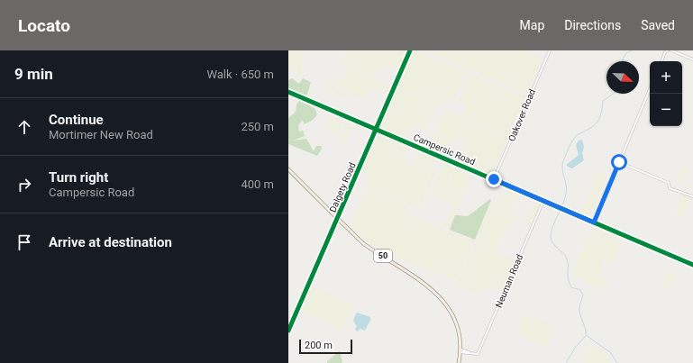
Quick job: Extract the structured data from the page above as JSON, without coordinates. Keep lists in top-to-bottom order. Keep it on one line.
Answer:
{"streets":{"main road":["50"],"street":["Oakover Road","Campersic Road","Dalgety Road","Neuman Road"]},"crossings":[["Oakover Road","Campersic Road"],["Campersic Road","Dalgety Road"],["Campersic Road","Neuman Road"],["Dalgety Road","50"],["50","Neuman Road"]],"scale_bar":"200 m","north":"bottom right","page":{"header":"Locato","nav":["Map","Directions","Saved"],"heading":["9 min","Walk · 650 m"],"map_buttons":["+","−"],"list":[["Continue","Mortimer New Road","250 m"],["Turn right","Campersic Road","400 m"],"Arrive at destination"],"scale":"200 m"}}
